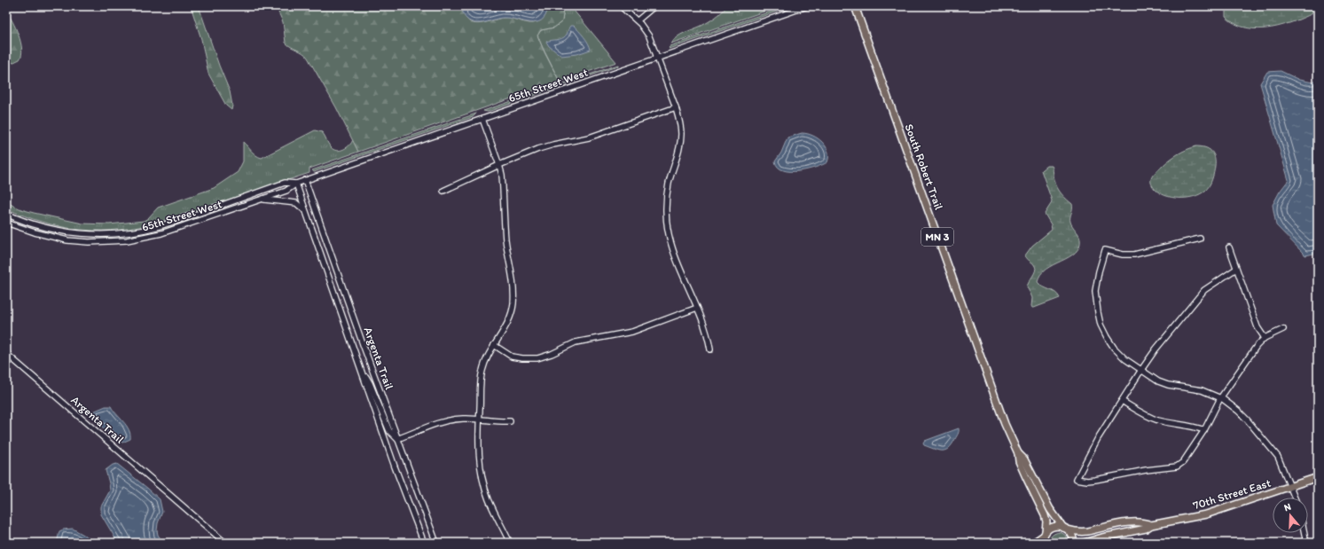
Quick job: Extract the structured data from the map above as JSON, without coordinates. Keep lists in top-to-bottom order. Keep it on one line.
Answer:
{"streets":{"main road":["South Robert Trail","MN 3","70th Street East"],"street":["65th Street West","Argenta Trail"]},"crossings":[["65th Street West","Argenta Trail"],["South Robert Trail","70th Street East"]],"north":"top"}
